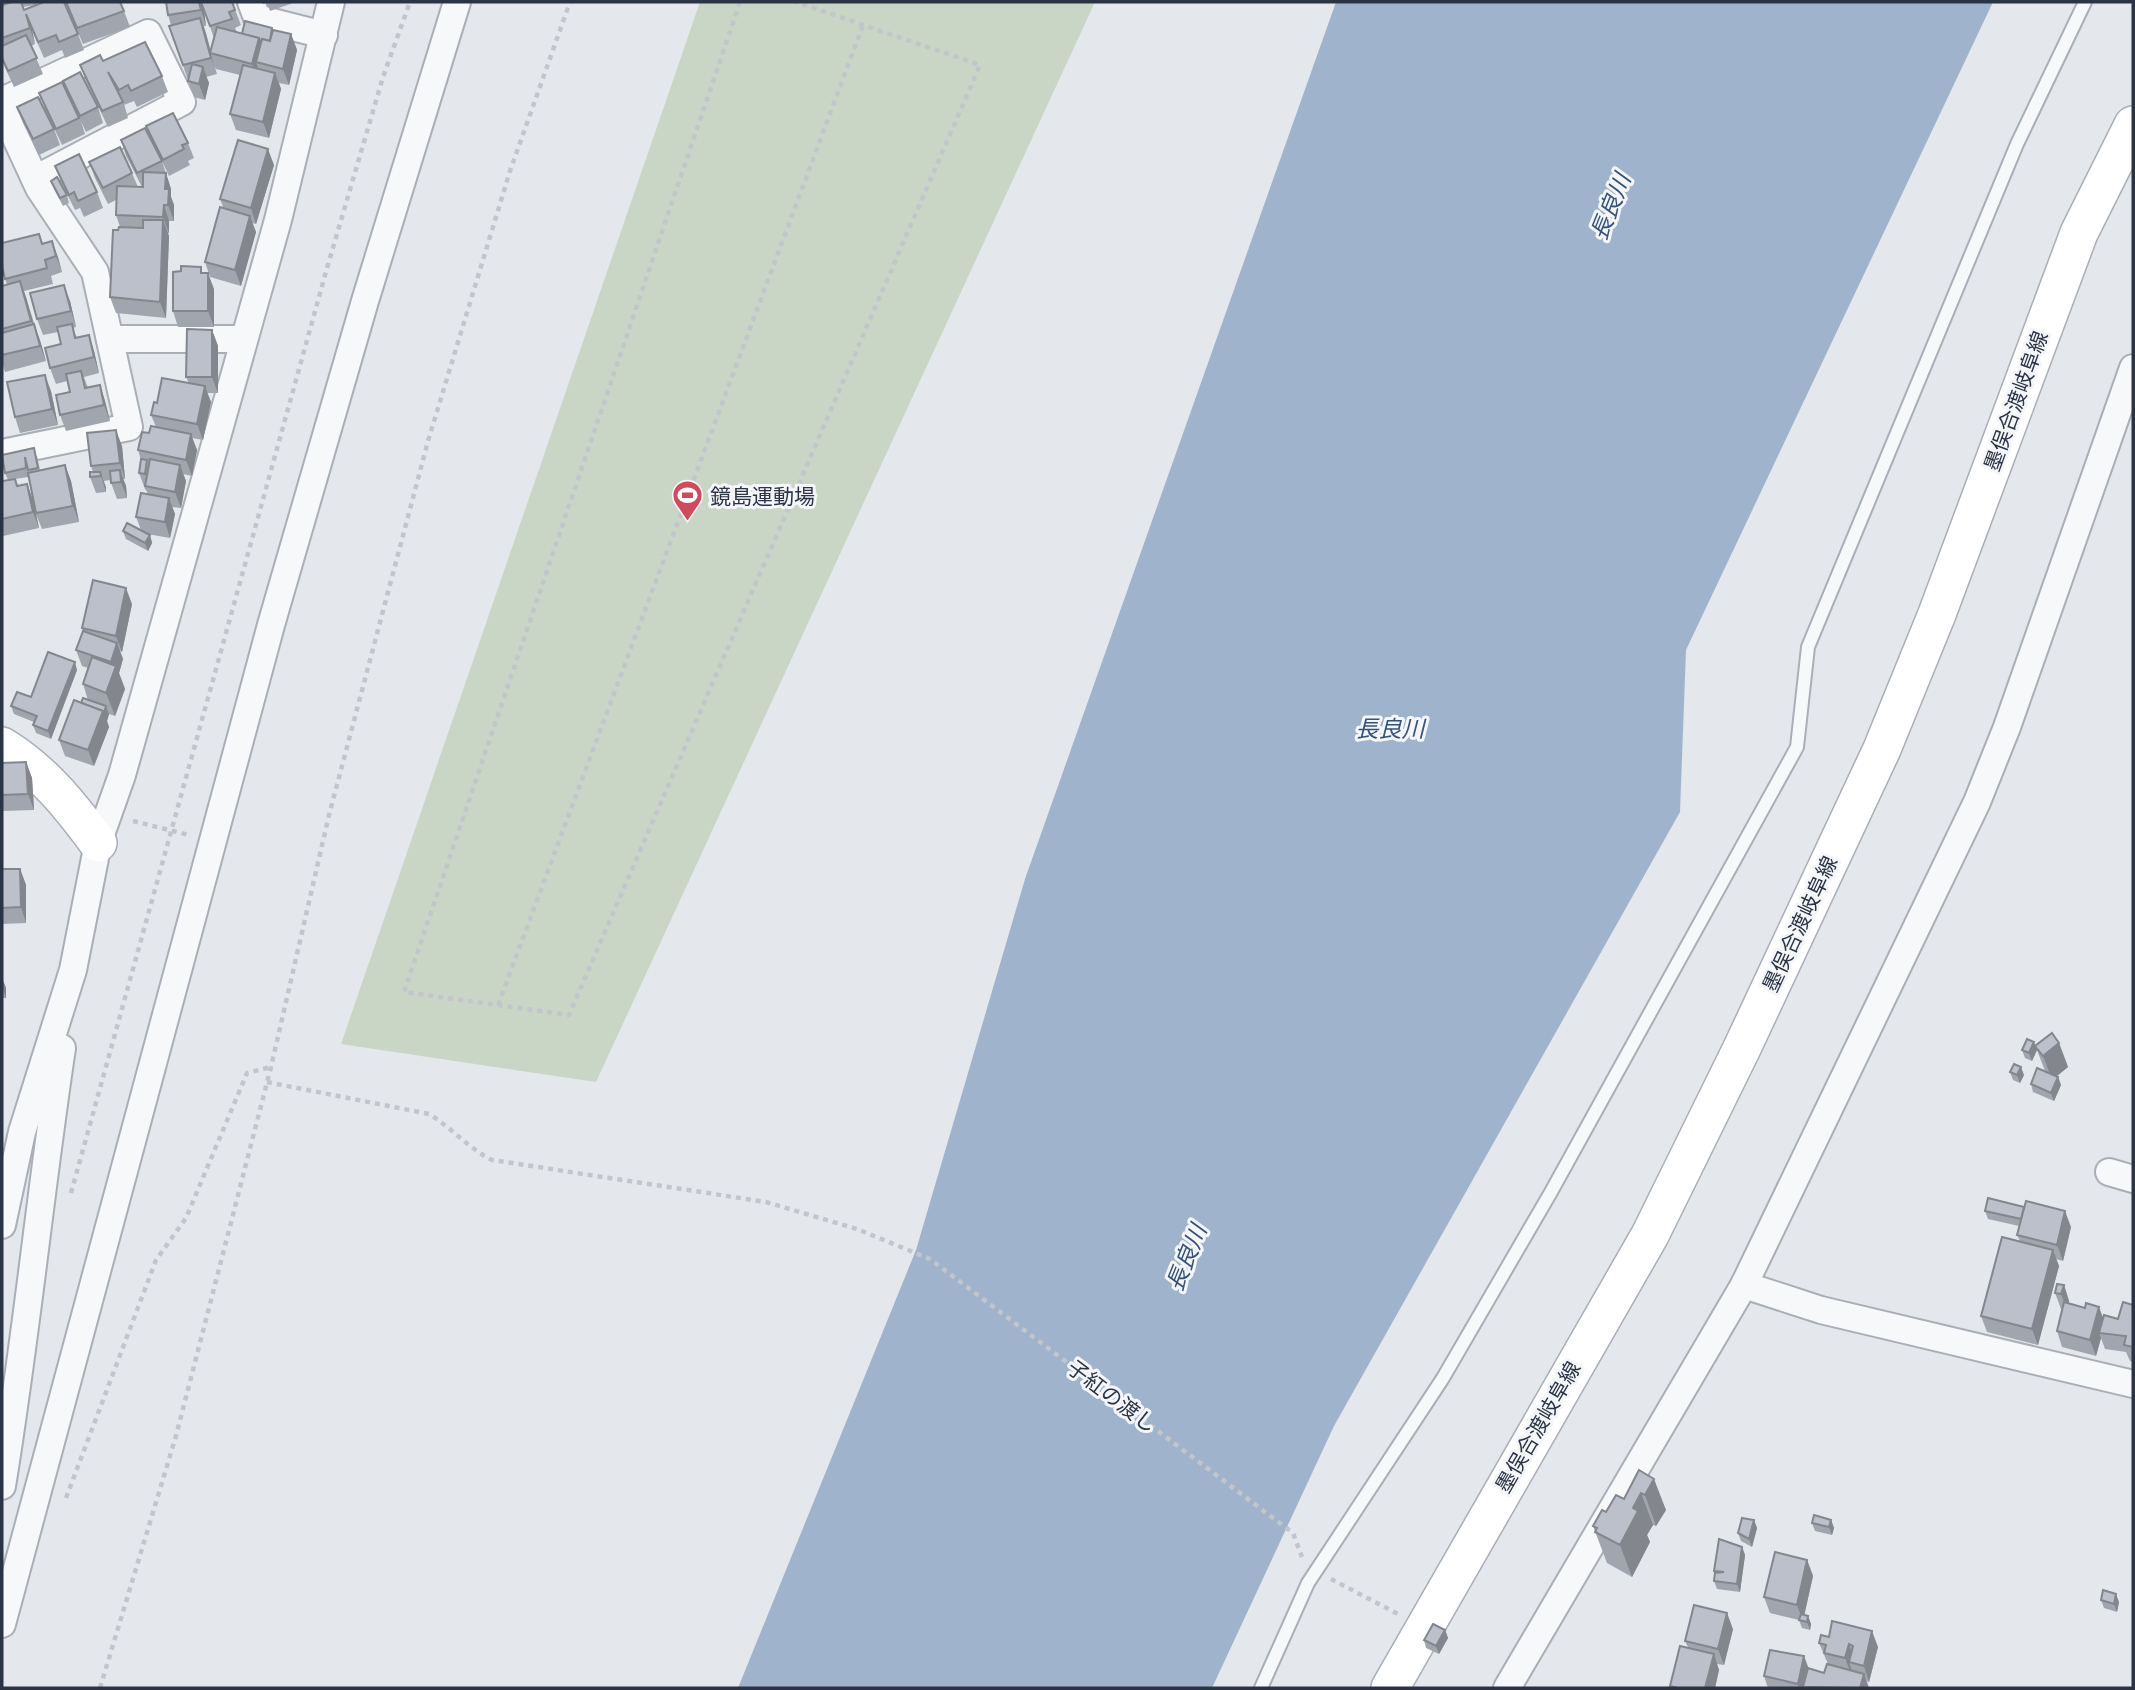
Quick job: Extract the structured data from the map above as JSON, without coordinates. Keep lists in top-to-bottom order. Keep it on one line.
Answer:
{"streets":{"main road":["墨俣合渡岐阜線"],"path":["子紅の渡し"]},"water":["長良川"],"places":{"sports":["鏡島運動場"]}}
